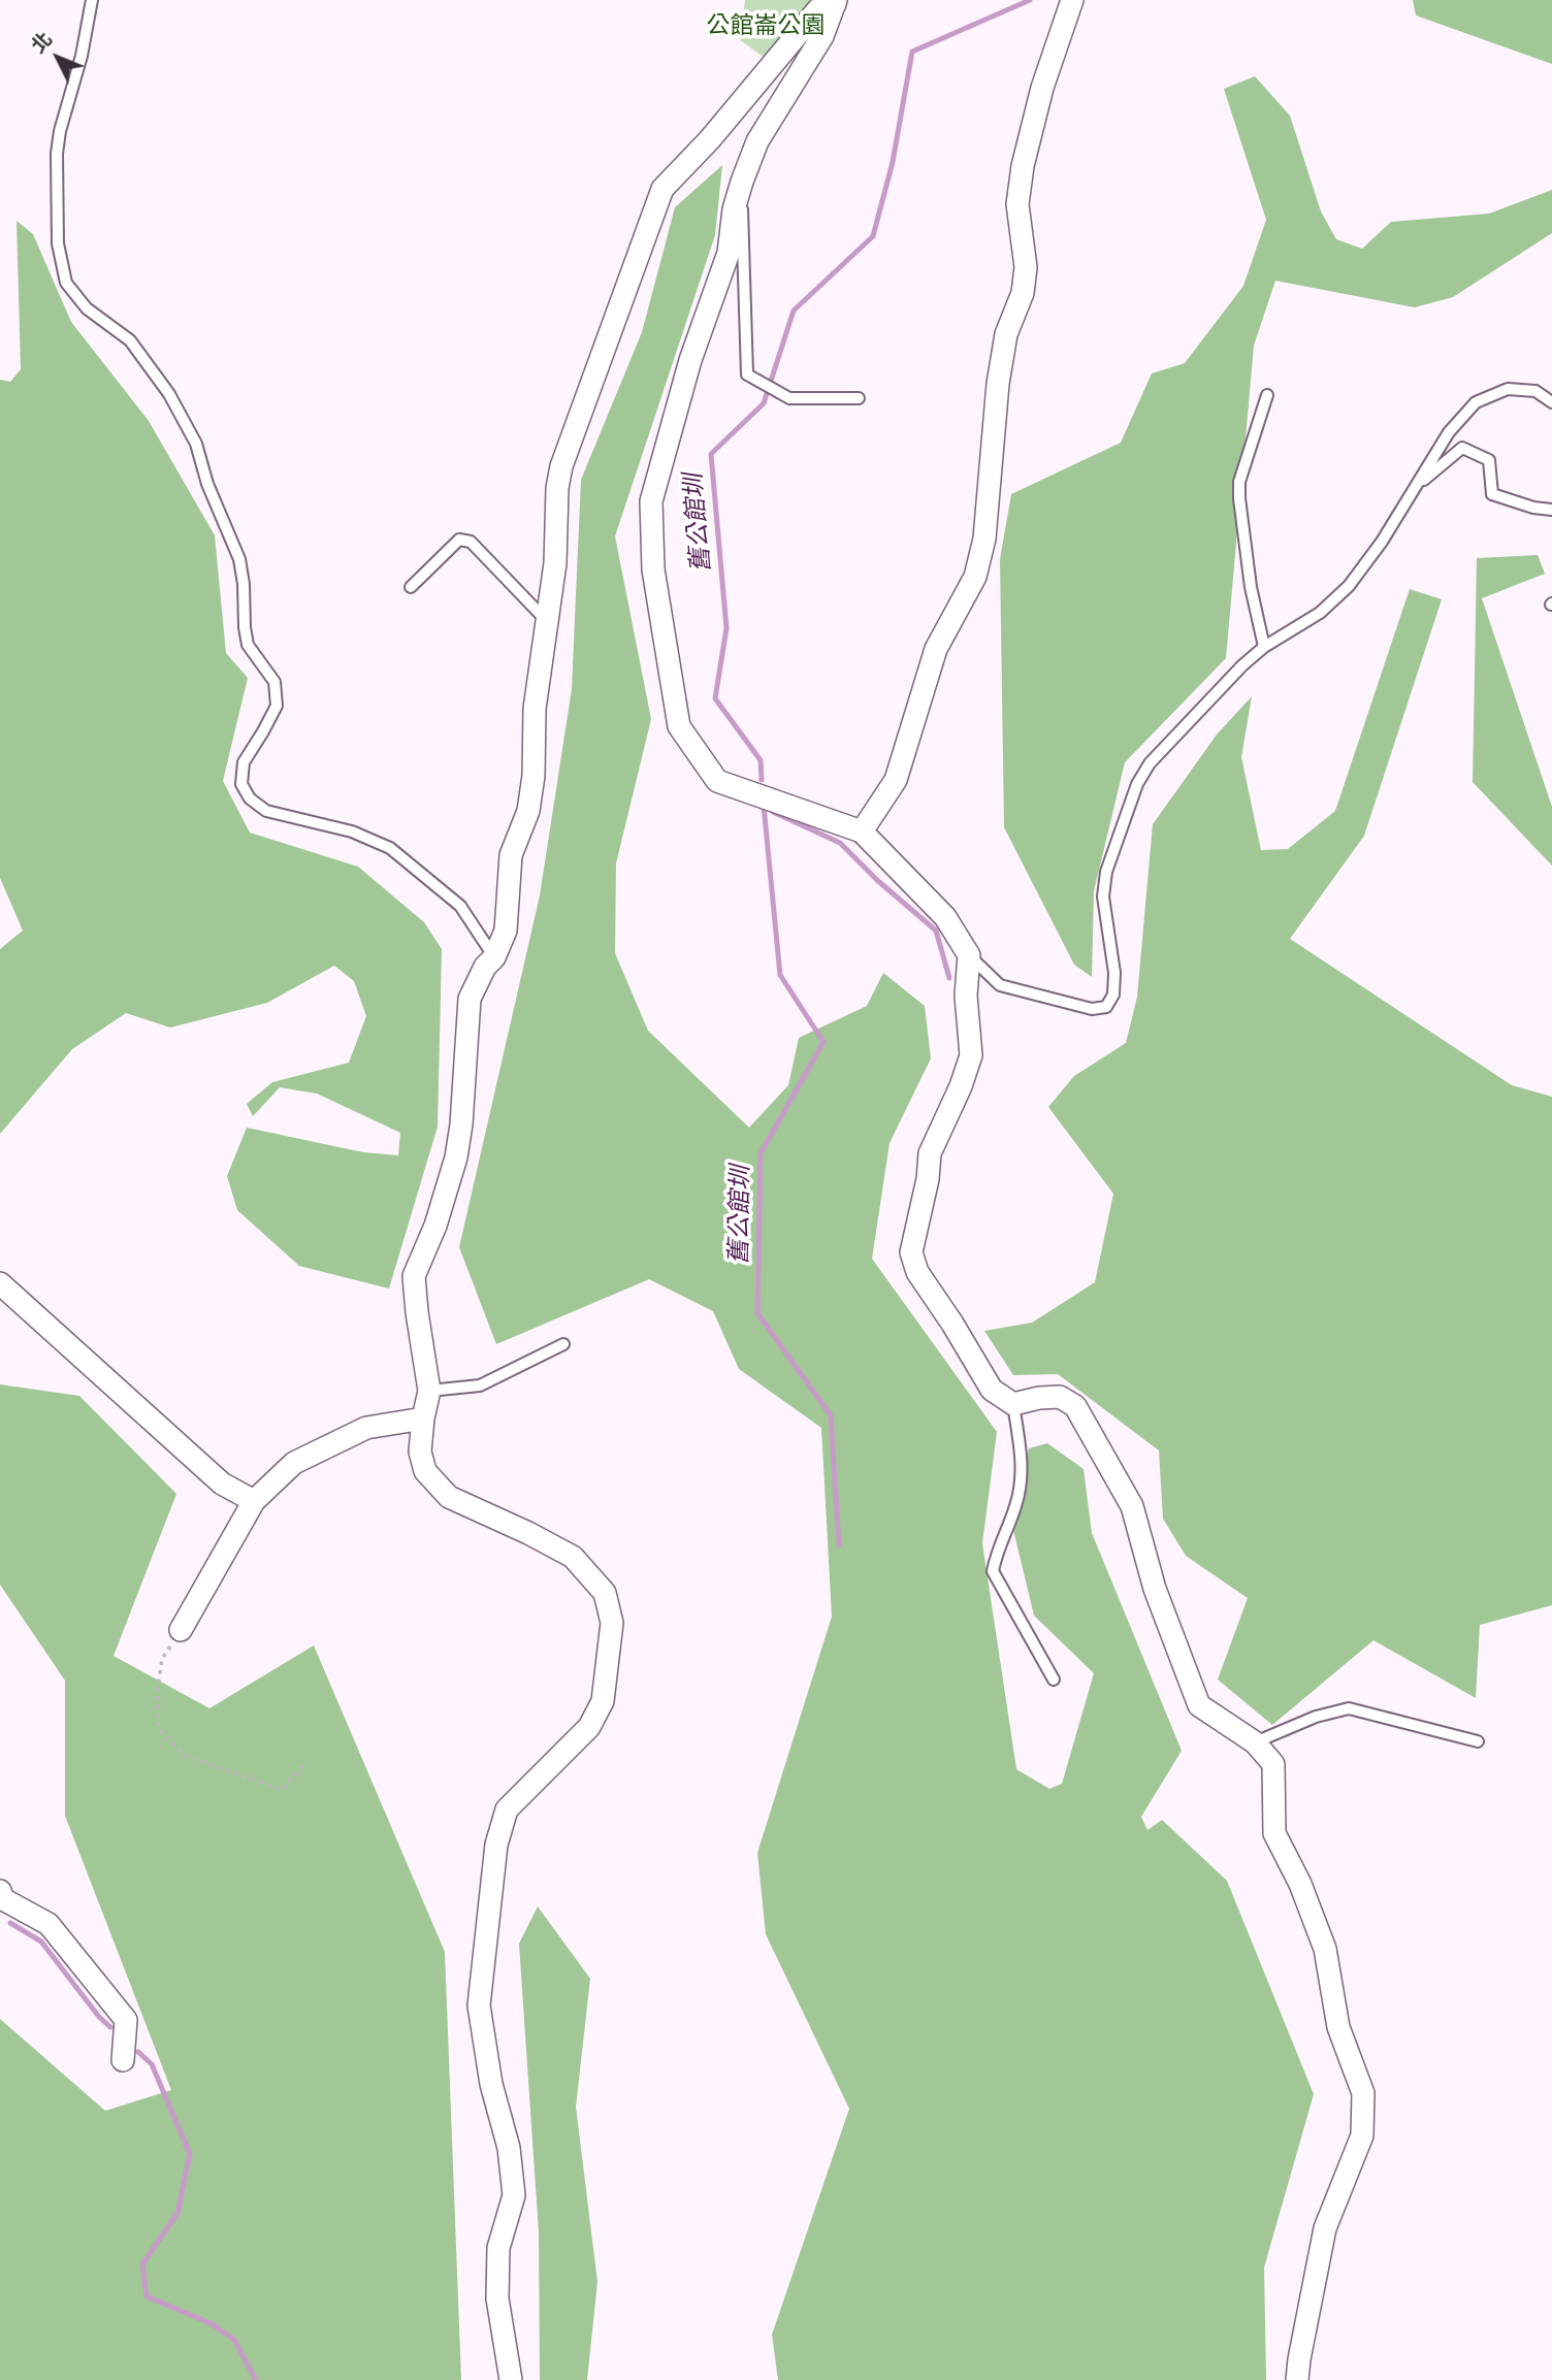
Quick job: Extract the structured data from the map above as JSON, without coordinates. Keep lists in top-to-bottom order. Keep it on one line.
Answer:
{"water":["舊公館圳"],"parks":["公館崙公園"],"north":"top left"}
